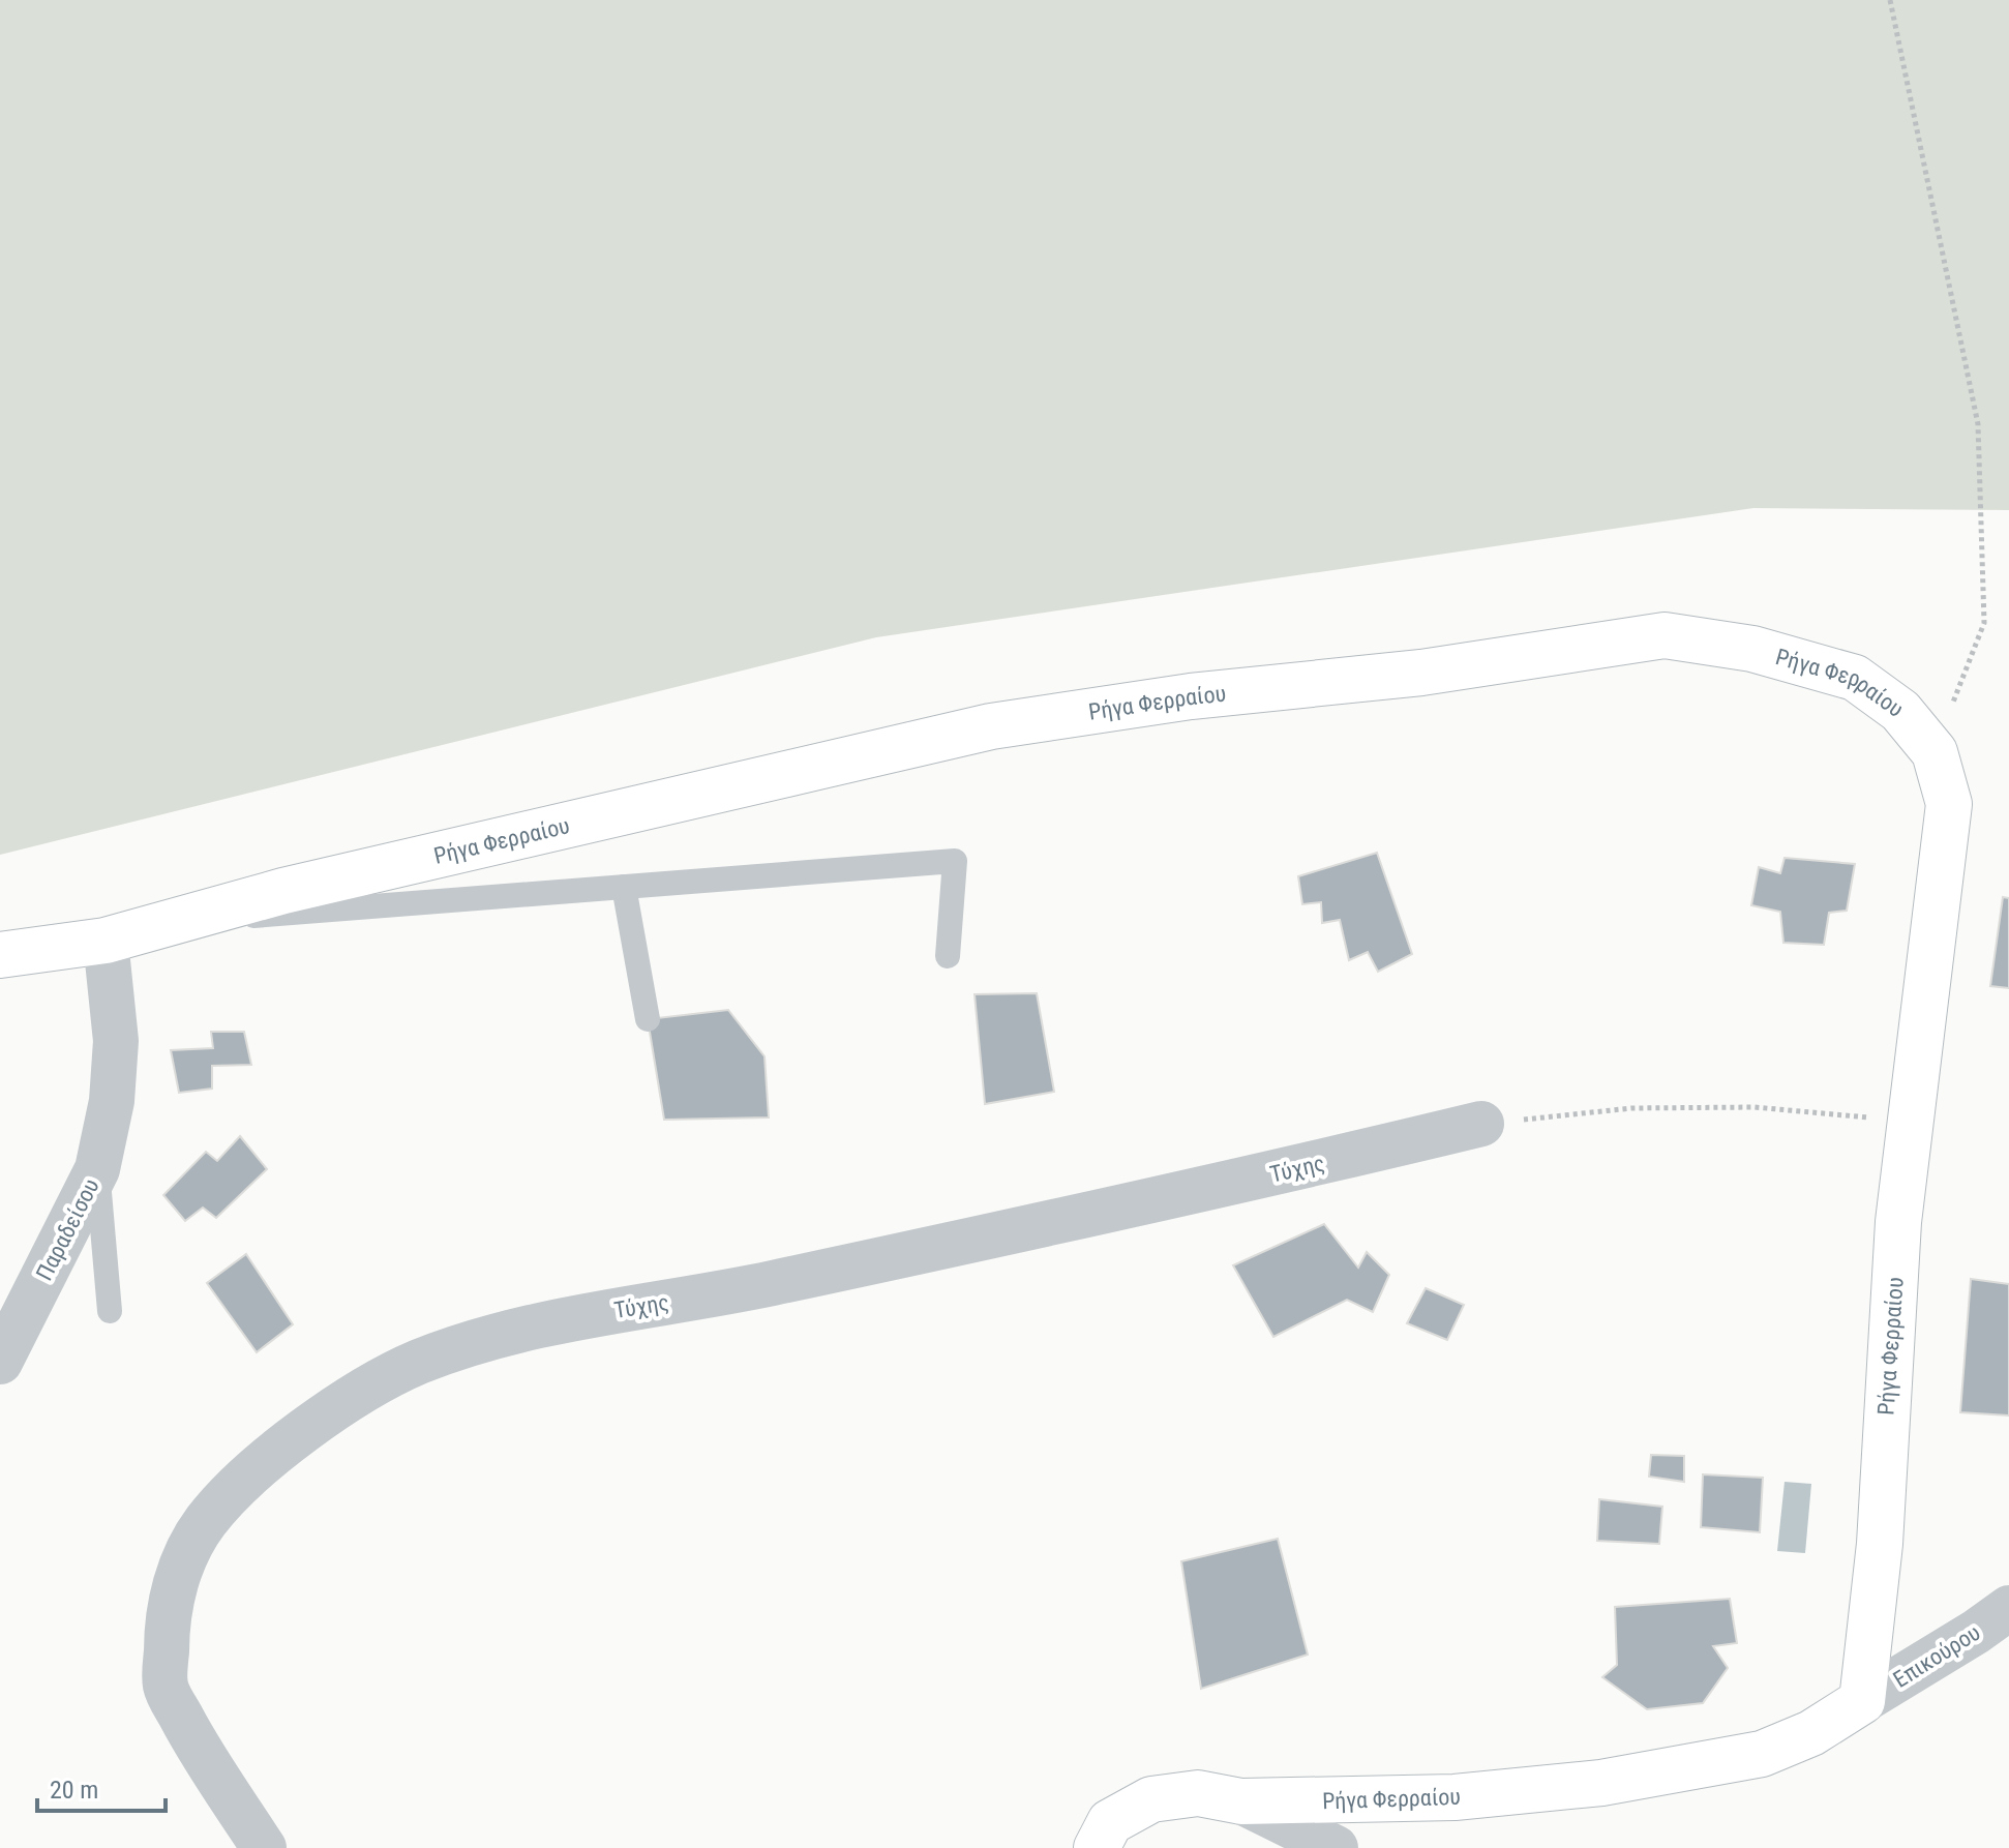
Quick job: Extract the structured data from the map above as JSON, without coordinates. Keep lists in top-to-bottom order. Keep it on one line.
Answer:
{"streets":{"street":["Ρήγα Φερραίου","Τύχης","Παραδείσου","Επικούρου"]},"crossings":[["Ρήγα Φερραίου","Παραδείσου"],["Ρήγα Φερραίου","Επικούρου"]],"scale_bar":"20 m"}
